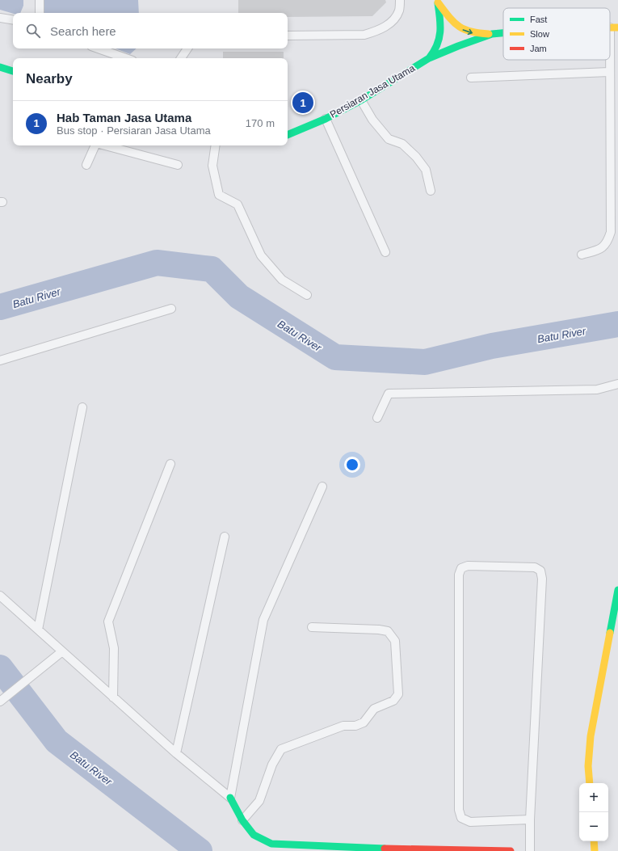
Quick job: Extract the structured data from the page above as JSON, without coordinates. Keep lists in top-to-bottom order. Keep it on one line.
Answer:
{"streets":{"street":["Persiaran Jasa Utama"]},"water":["Batu River"],"legend":["Fast","Slow","Jam"],"page":{"search":"Search here","heading":"Nearby","pins":"1","list":[{"mark":"1","name":"Hab Taman Jasa Utama","note":"Bus stop · Persiaran Jasa Utama","value":"170 m"}],"map_buttons":["+","−"]}}
